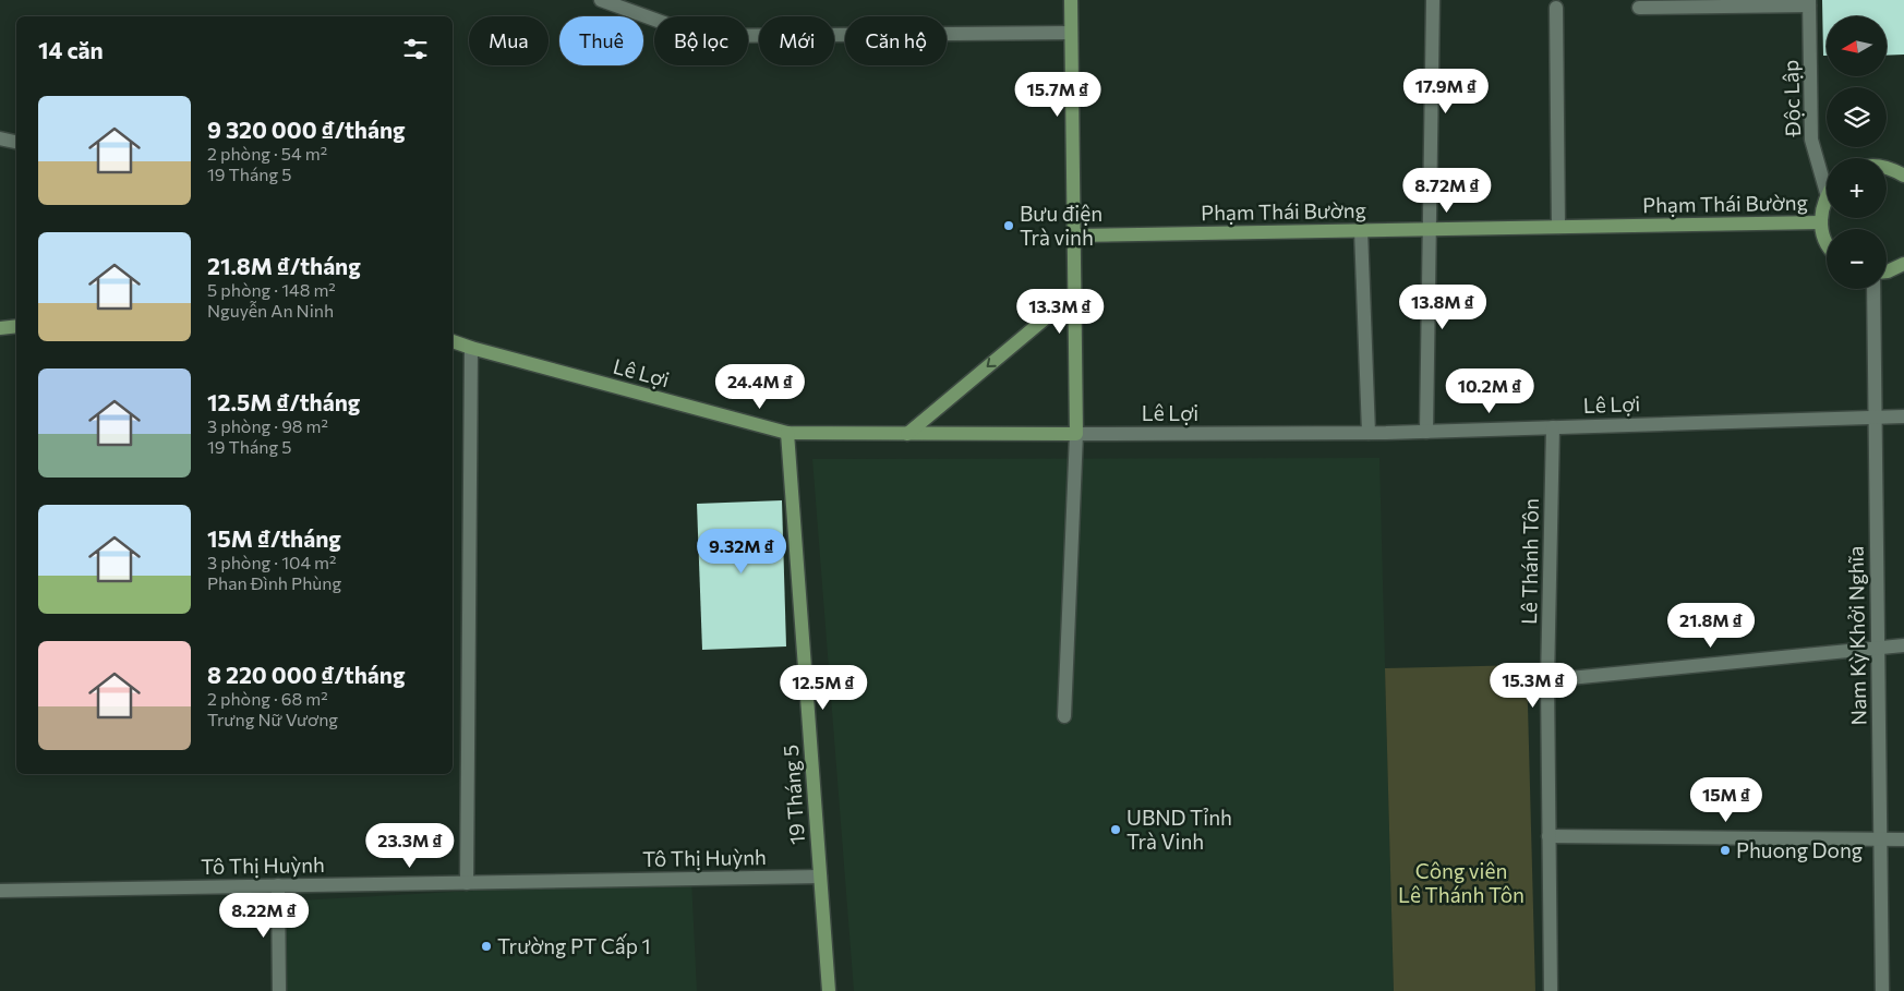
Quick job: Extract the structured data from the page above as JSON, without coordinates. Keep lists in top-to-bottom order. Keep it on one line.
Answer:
{"streets":{"main road":["Phạm Thái Bường","Lê Lợi","19 Tháng 5"],"street":["Độc Lập","Lê Thánh Tôn","Nam Kỳ Khởi Nghĩa","Tô Thị Huỳnh"]},"crossings":[["Lê Lợi","Lê Thánh Tôn"],["Lê Lợi","Nam Kỳ Khởi Nghĩa"],["Lê Lợi","19 Tháng 5"],["19 Tháng 5","Tô Thị Huỳnh"]],"parks":["Công viên Lê Thánh Tôn"],"places":["Bưu điện Trà vinh","UBND Tỉnh Trà Vinh","Phuong Dong","Trường PT Cấp 1"],"north":"left","page":{"map_buttons":["+","−"],"chip":["Mua","Thuê","Bộ lọc","Mới","Căn hộ"],"heading":"14 căn","price":["17.9M ₫","15.7M ₫","8.72M ₫","13.8M ₫","13.3M ₫","24.4M ₫","10.2M ₫","9.32M ₫","21.8M ₫","15.3M ₫","12.5M ₫","15M ₫","23.3M ₫","8.22M ₫"],"list":[{"name":"9 320 000 ₫/tháng","note":"2 phòng · 54 m² · 19 Tháng 5"},{"name":"21.8M ₫/tháng","note":"5 phòng · 148 m² · Nguyễn An Ninh"},{"name":"12.5M ₫/tháng","note":"3 phòng · 98 m² · 19 Tháng 5"},{"name":"15M ₫/tháng","note":"3 phòng · 104 m² · Phan Đình Phùng"},{"name":"8 220 000 ₫/tháng","note":"2 phòng · 68 m² · Trưng Nữ Vương"}]}}
